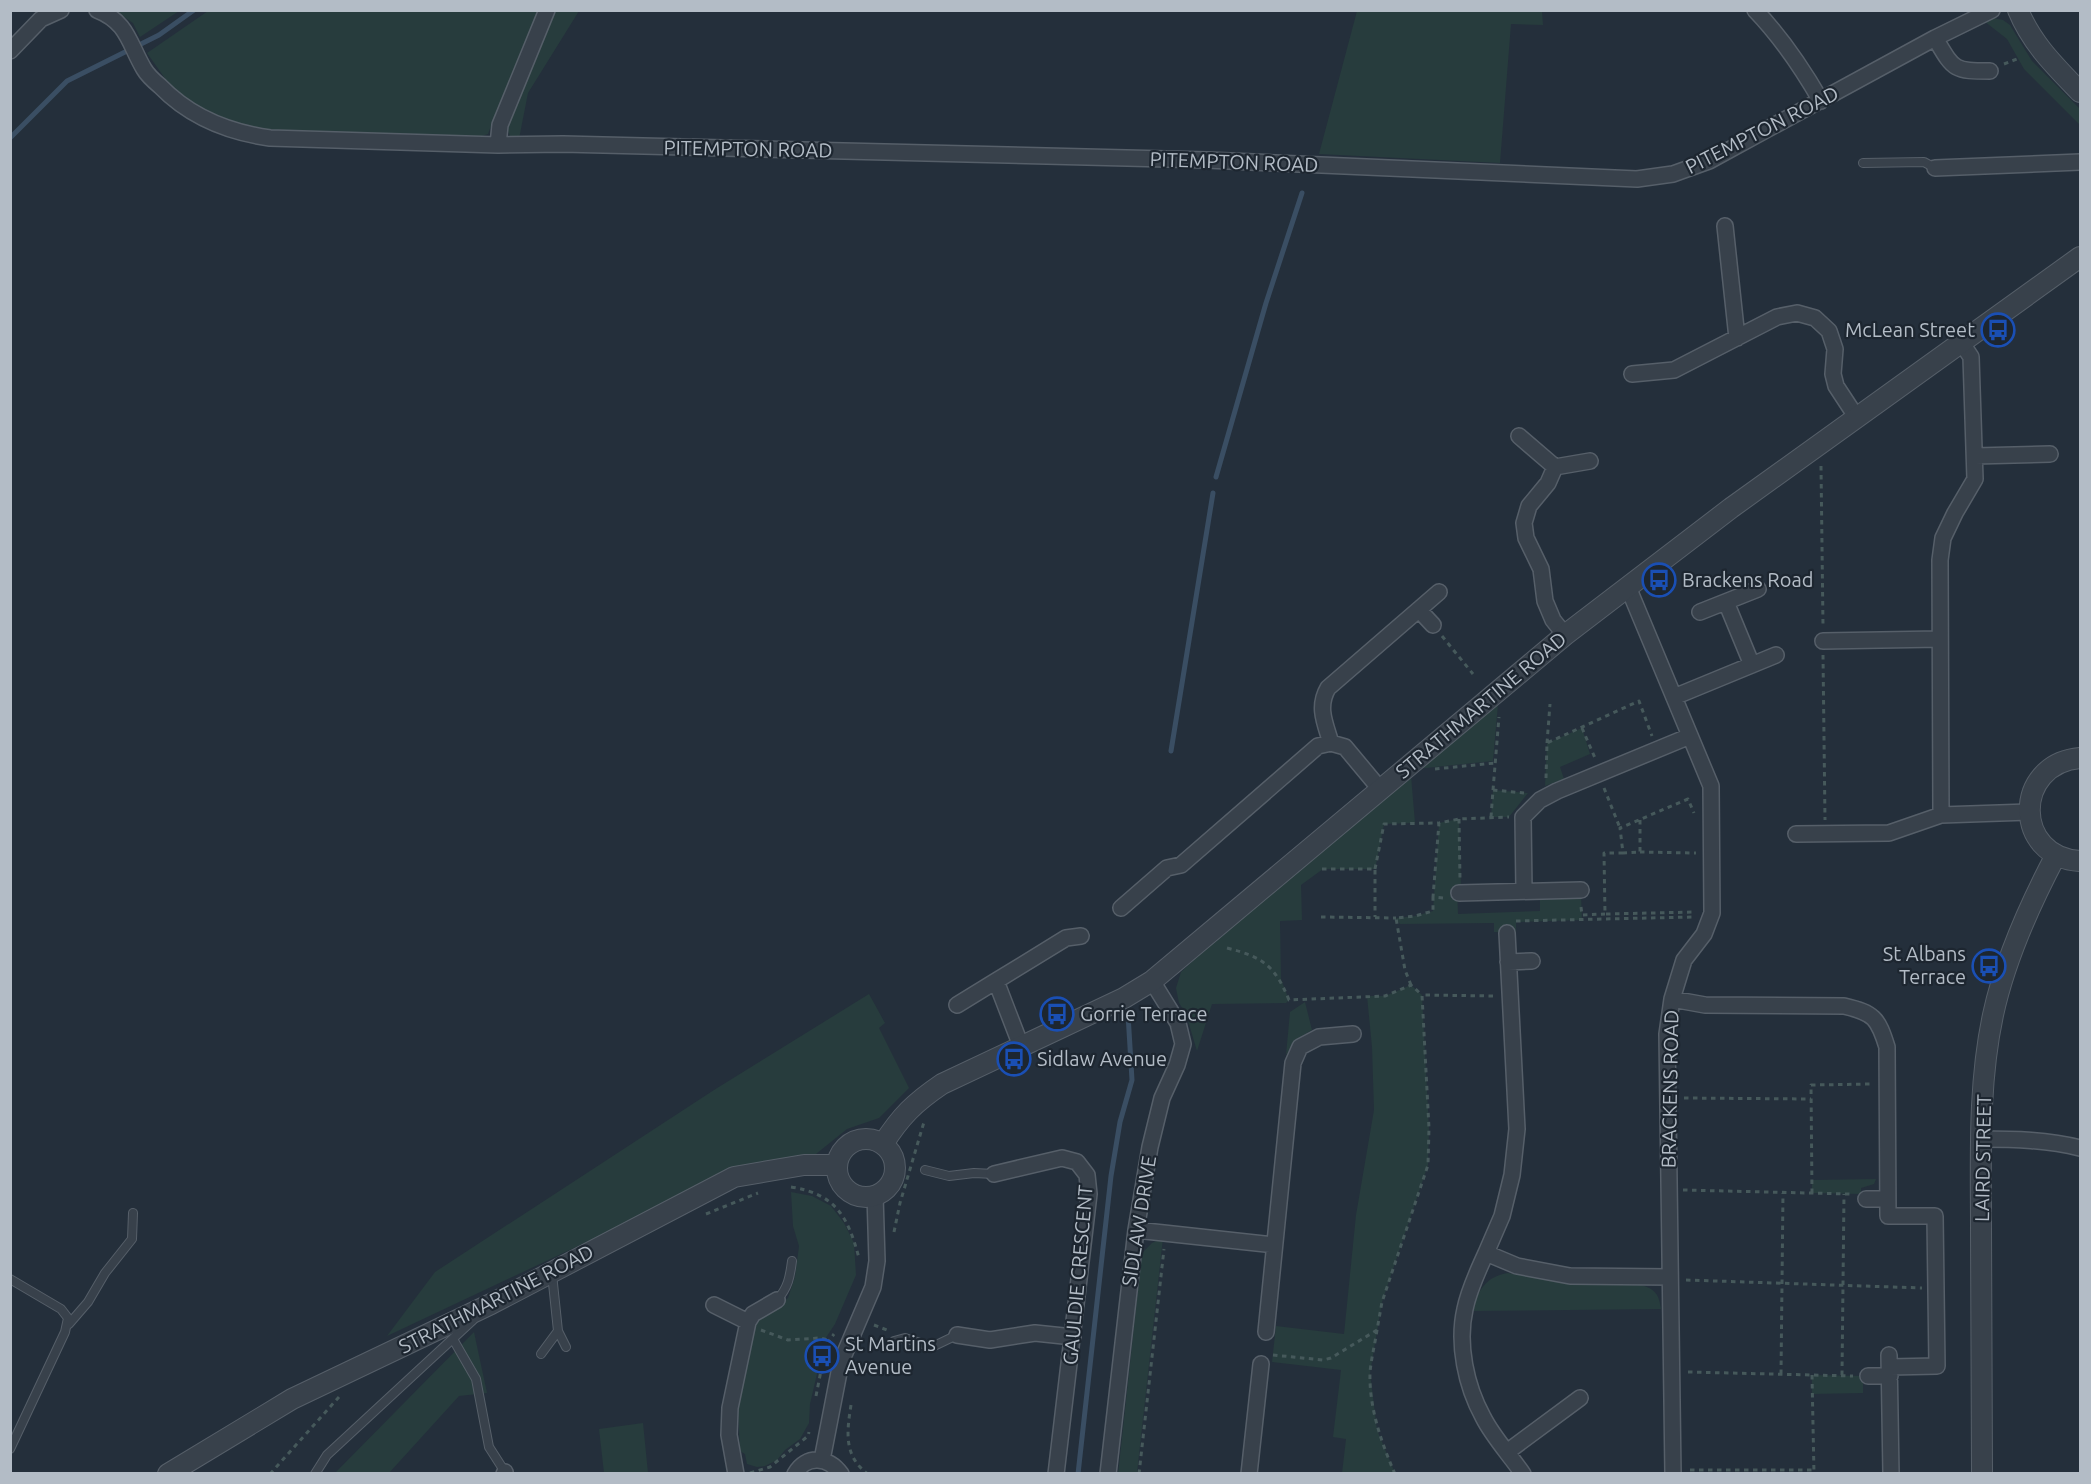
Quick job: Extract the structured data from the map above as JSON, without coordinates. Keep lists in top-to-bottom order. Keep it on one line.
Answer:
{"streets":{"street":["PITEMPTON ROAD","STRATHMARTINE ROAD","BRACKENS ROAD","LAIRD STREET","SIDLAW DRIVE","GAULDIE CRESCENT"]},"crossings":[["STRATHMARTINE ROAD","BRACKENS ROAD"],["STRATHMARTINE ROAD","SIDLAW DRIVE"]],"places":{"bus stop":["McLean Street","Brackens Road","St Albans Terrace","Gorrie Terrace","Sidlaw Avenue","St Martins Avenue"]}}
